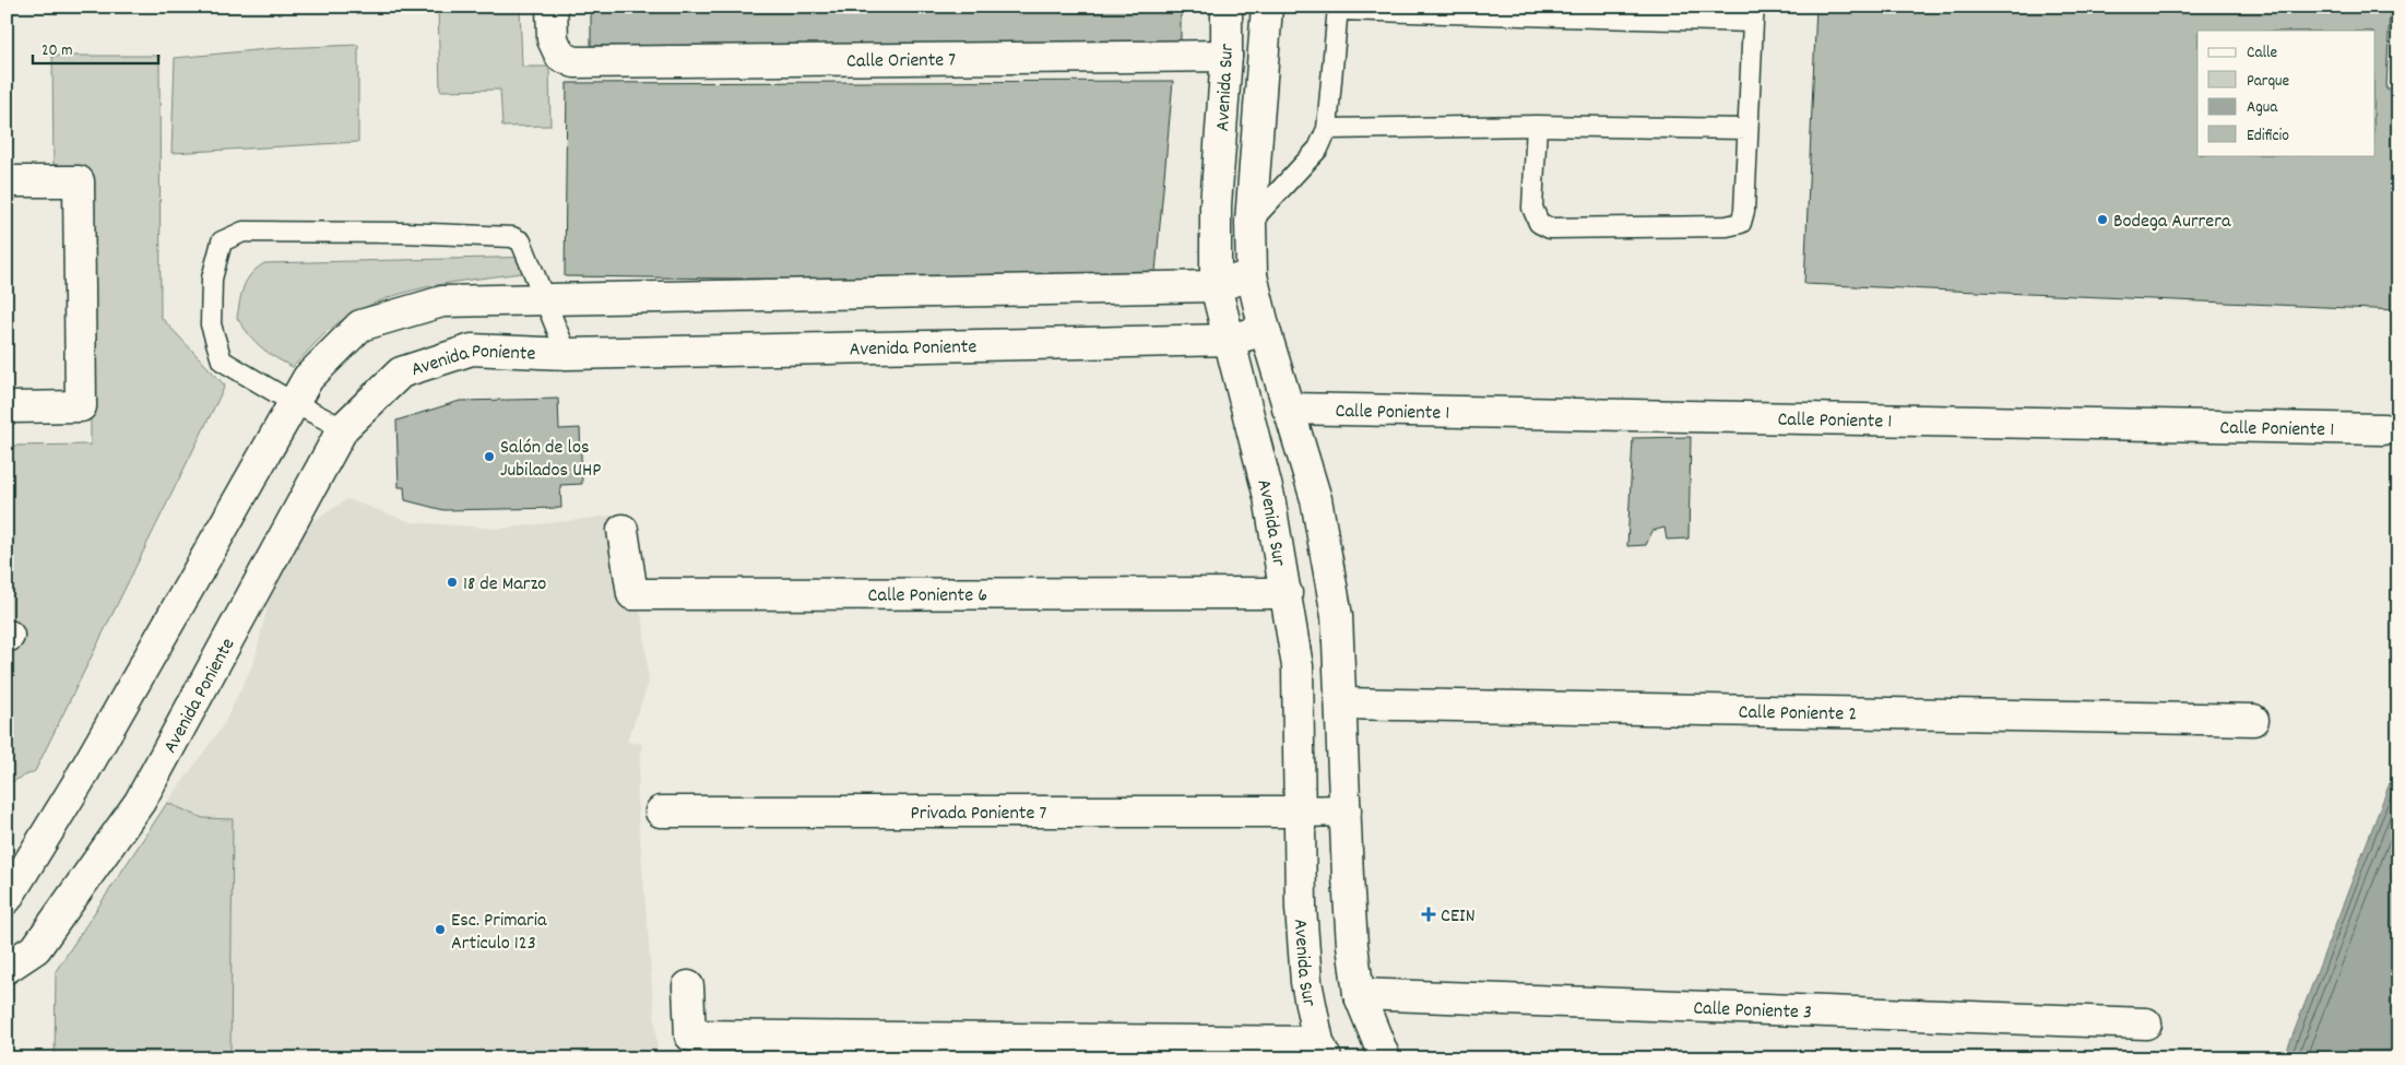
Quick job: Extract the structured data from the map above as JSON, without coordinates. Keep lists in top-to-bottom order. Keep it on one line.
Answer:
{"streets":{"street":["Calle Oriente 7","Avenida Sur","Avenida Poniente","Calle Poniente 1","Calle Poniente 6","Calle Poniente 2","Privada Poniente 7","Calle Poniente 3"]},"crossings":[["Calle Oriente 7","Avenida Sur"],["Avenida Sur","Avenida Poniente"],["Avenida Sur","Calle Poniente 1"],["Avenida Sur","Calle Poniente 6"],["Avenida Sur","Calle Poniente 2"],["Avenida Sur","Privada Poniente 7"],["Avenida Sur","Calle Poniente 3"]],"places":{"other":["Bodega Aurrera","Salón de los Jubilados UHP","18 de Marzo","Esc. Primaria Articulo 123"],"health":["CEIN"]},"legend":["Calle","Parque","Agua","Edificio"],"scale_bar":"20 m"}
